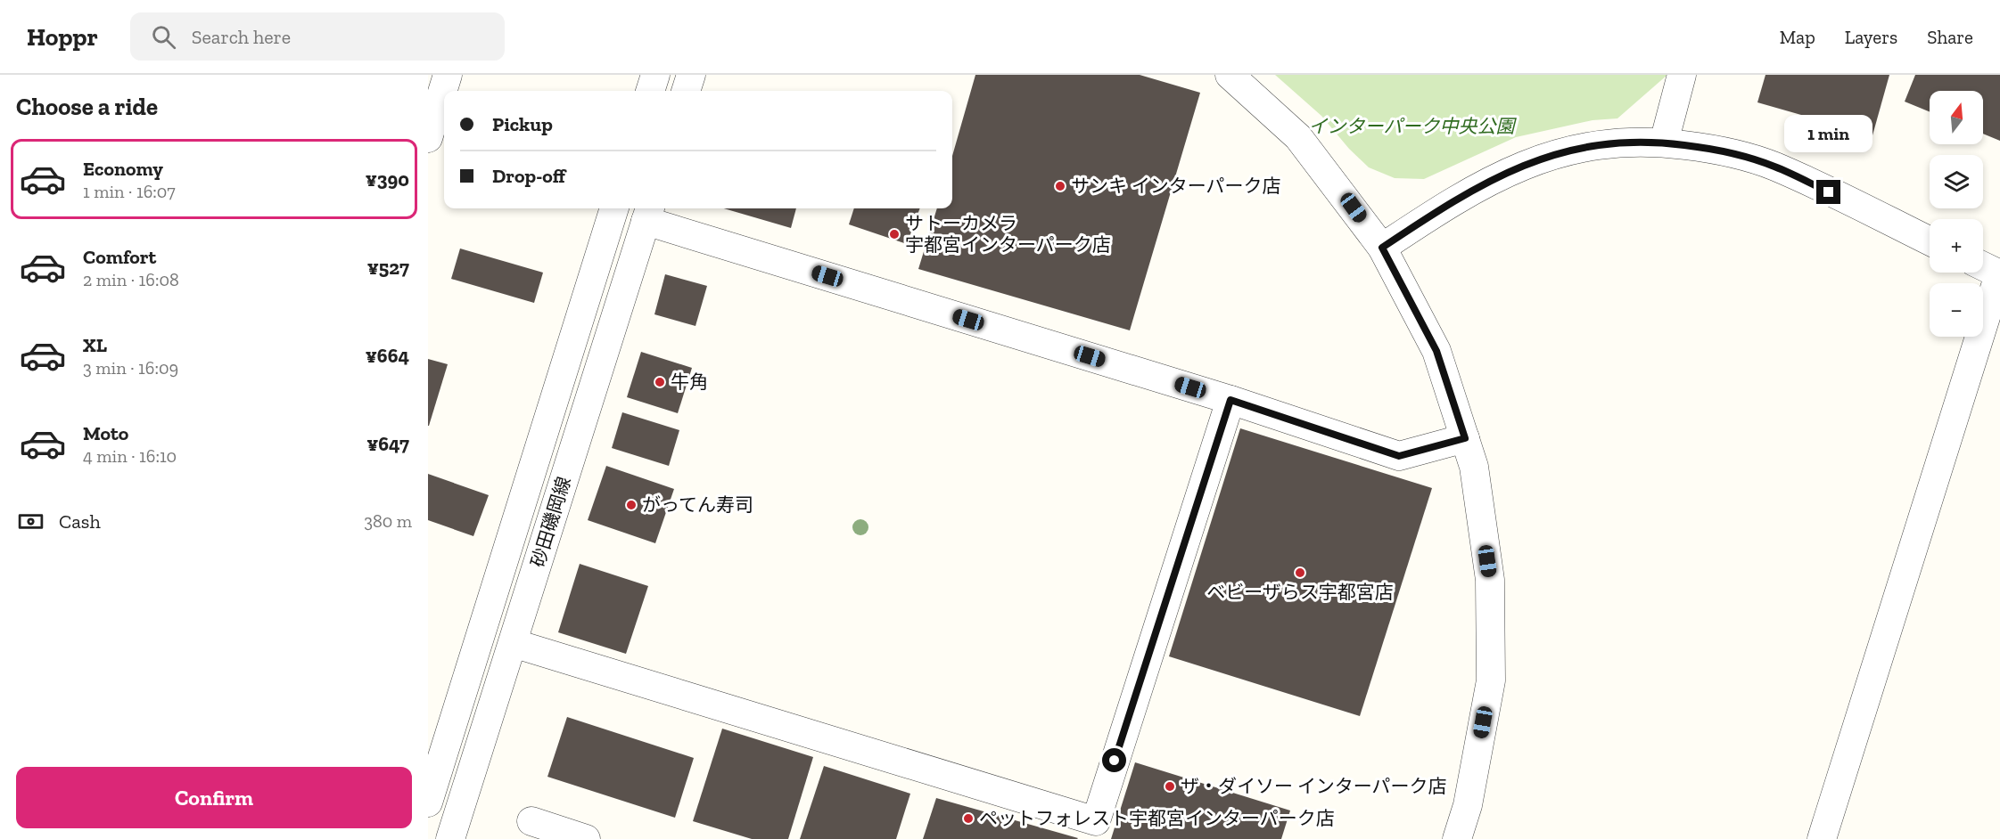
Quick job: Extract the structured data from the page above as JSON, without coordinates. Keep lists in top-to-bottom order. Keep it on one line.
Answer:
{"streets":{"street":["砂田磯岡線"]},"parks":["インターパーク中央公園"],"places":["サンキ インターパーク店","サトーカメラ 宇都宮インターパーク店","牛角","がってん寿司","ベビーザらス宇都宮店","ザ・ダイソー インターパーク店","ペットフォレスト宇都宮インターパーク店"],"north":"top","page":{"header":"Hoppr","search":"Search here","nav":["Map","Layers","Share"],"heading":"Choose a ride","map_buttons":["+","−"],"banner":["Pickup","Drop-off"],"bubble":"1 min","list":[{"name":"Economy","note":"1 min · 16:07","value":"¥390"},{"name":"Comfort","note":"2 min · 16:08","value":"¥527"},{"name":"XL","note":"3 min · 16:09","value":"¥664"},{"name":"Moto","note":"4 min · 16:10","value":"¥647"}],"pay":["Cash","380 m"],"buttons":"Confirm"}}
